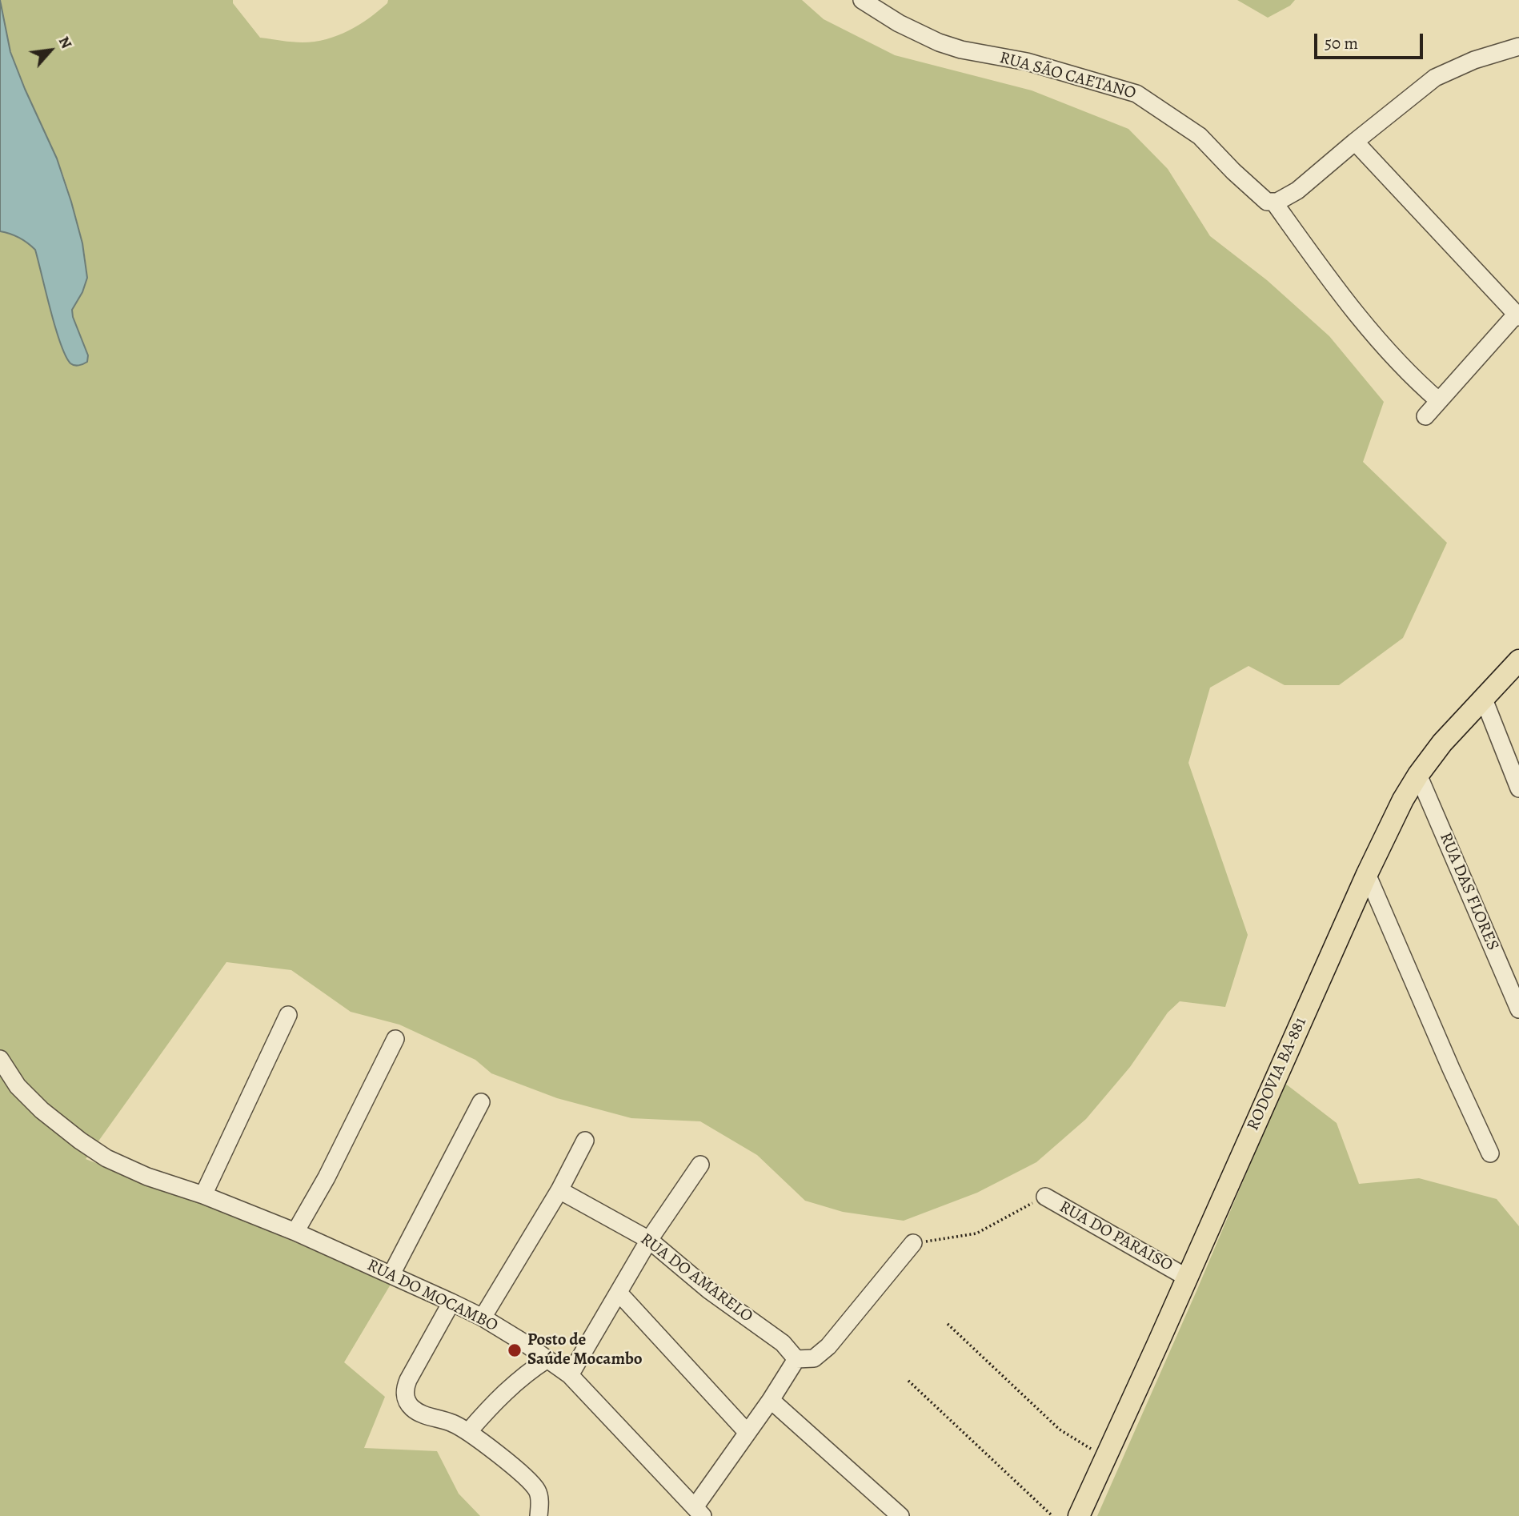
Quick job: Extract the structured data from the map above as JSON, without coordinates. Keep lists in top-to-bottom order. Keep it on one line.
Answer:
{"streets":{"main road":["RODOVIA BA-881"],"street":["RUA SÃO CAETANO","RUA DAS FLORES","RUA DO PARAISO","RUA DO AMARELO","RUA DO MOCAMBO"]},"crossings":[["RUA DAS FLORES","RODOVIA BA-881"],["RODOVIA BA-881","RUA DO PARAISO"]],"places":["Posto de Saúde Mocambo"],"scale_bar":"50 m","north":"top right"}
